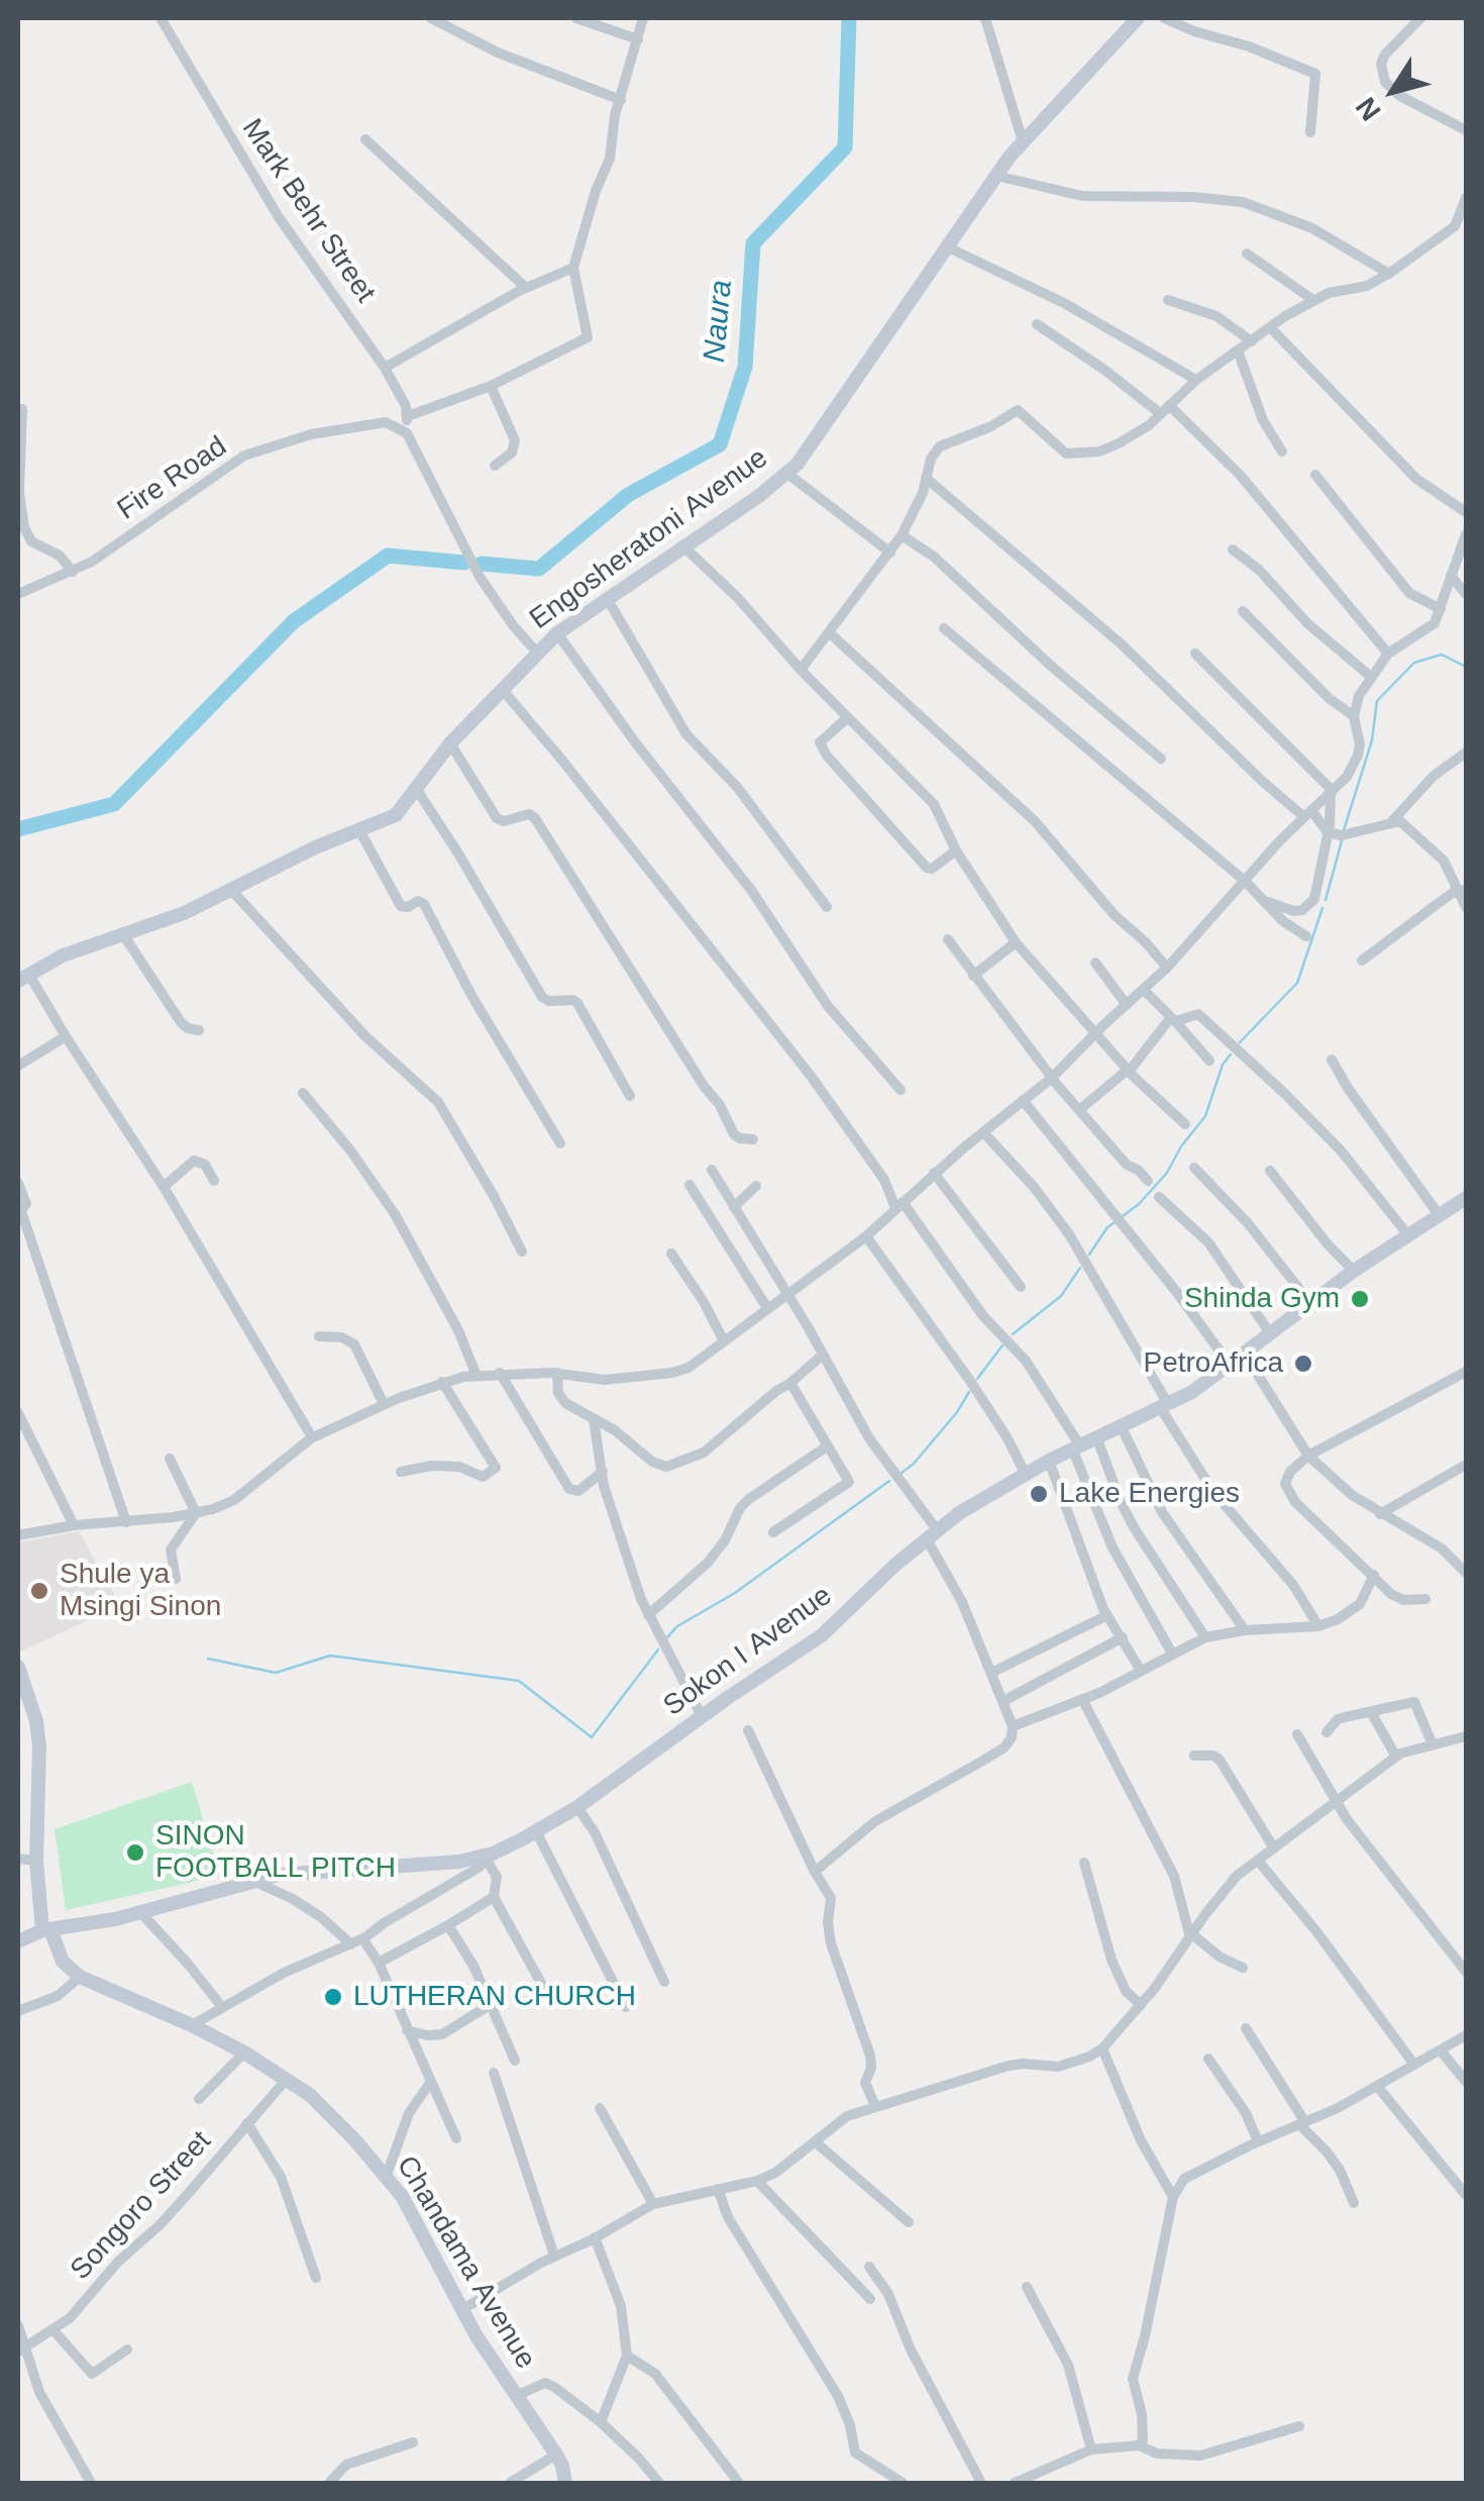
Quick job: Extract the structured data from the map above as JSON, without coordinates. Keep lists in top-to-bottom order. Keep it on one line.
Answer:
{"streets":{"street":["Mark Behr Street","Fire Road","Engosheratoni Avenue","Sokon I Avenue","Songoro Street","Chandama Avenue"]},"crossings":[["Songoro Street","Chandama Avenue"]],"water":["Naura"],"places":["Shinda Gym","PetroAfrica","Lake Energies","Shule ya Msingi Sinon","SINON FOOTBALL PITCH","LUTHERAN CHURCH"],"north":"bottom left"}
